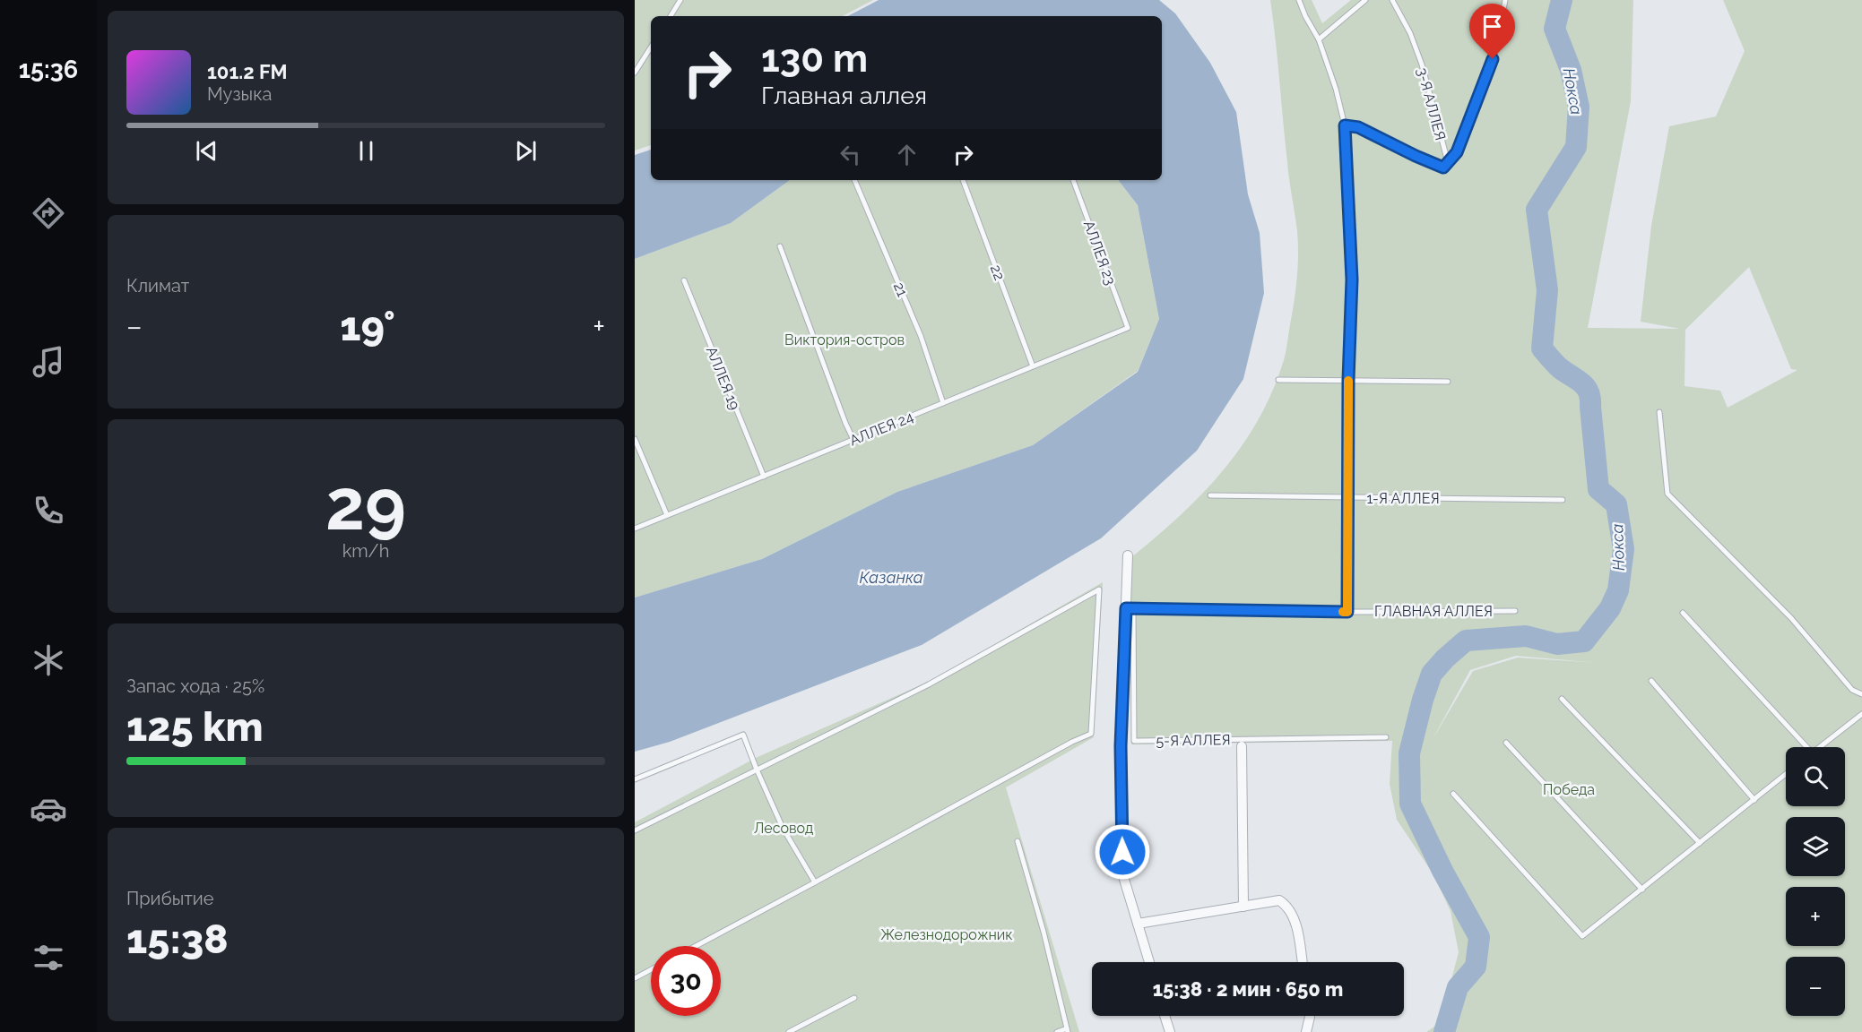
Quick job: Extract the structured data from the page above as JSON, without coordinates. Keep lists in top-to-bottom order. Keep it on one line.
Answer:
{"streets":{"lane":["3-Я АЛЛЕЯ","АЛЛЕЯ 23","22","21","АЛЛЕЯ 19","АЛЛЕЯ 24","1-Я АЛЛЕЯ","ГЛАВНАЯ АЛЛЕЯ","5-Я АЛЛЕЯ"]},"crossings":[["АЛЛЕЯ 23","АЛЛЕЯ 24"],["22","АЛЛЕЯ 24"],["21","АЛЛЕЯ 24"],["АЛЛЕЯ 19","АЛЛЕЯ 24"],["ГЛАВНАЯ АЛЛЕЯ","5-Я АЛЛЕЯ"]],"water":["Нокса","Казанка"],"parks":["Виктория-остров","Победа","Лесовод","Железнодорожник"],"page":{"tabs":"15:36","turn":["130 m","Главная аллея"],"song":["101.2 FM","Музыка"],"tile":["Климат",["29","km/h"],["Запас хода · 25%","125 km"],["Прибытие","15:38"]],"heat":["−","19°","+"],"map_buttons":["+","−"],"limit":"30","trip":"15:38 · 2 мин · 650 m"}}
